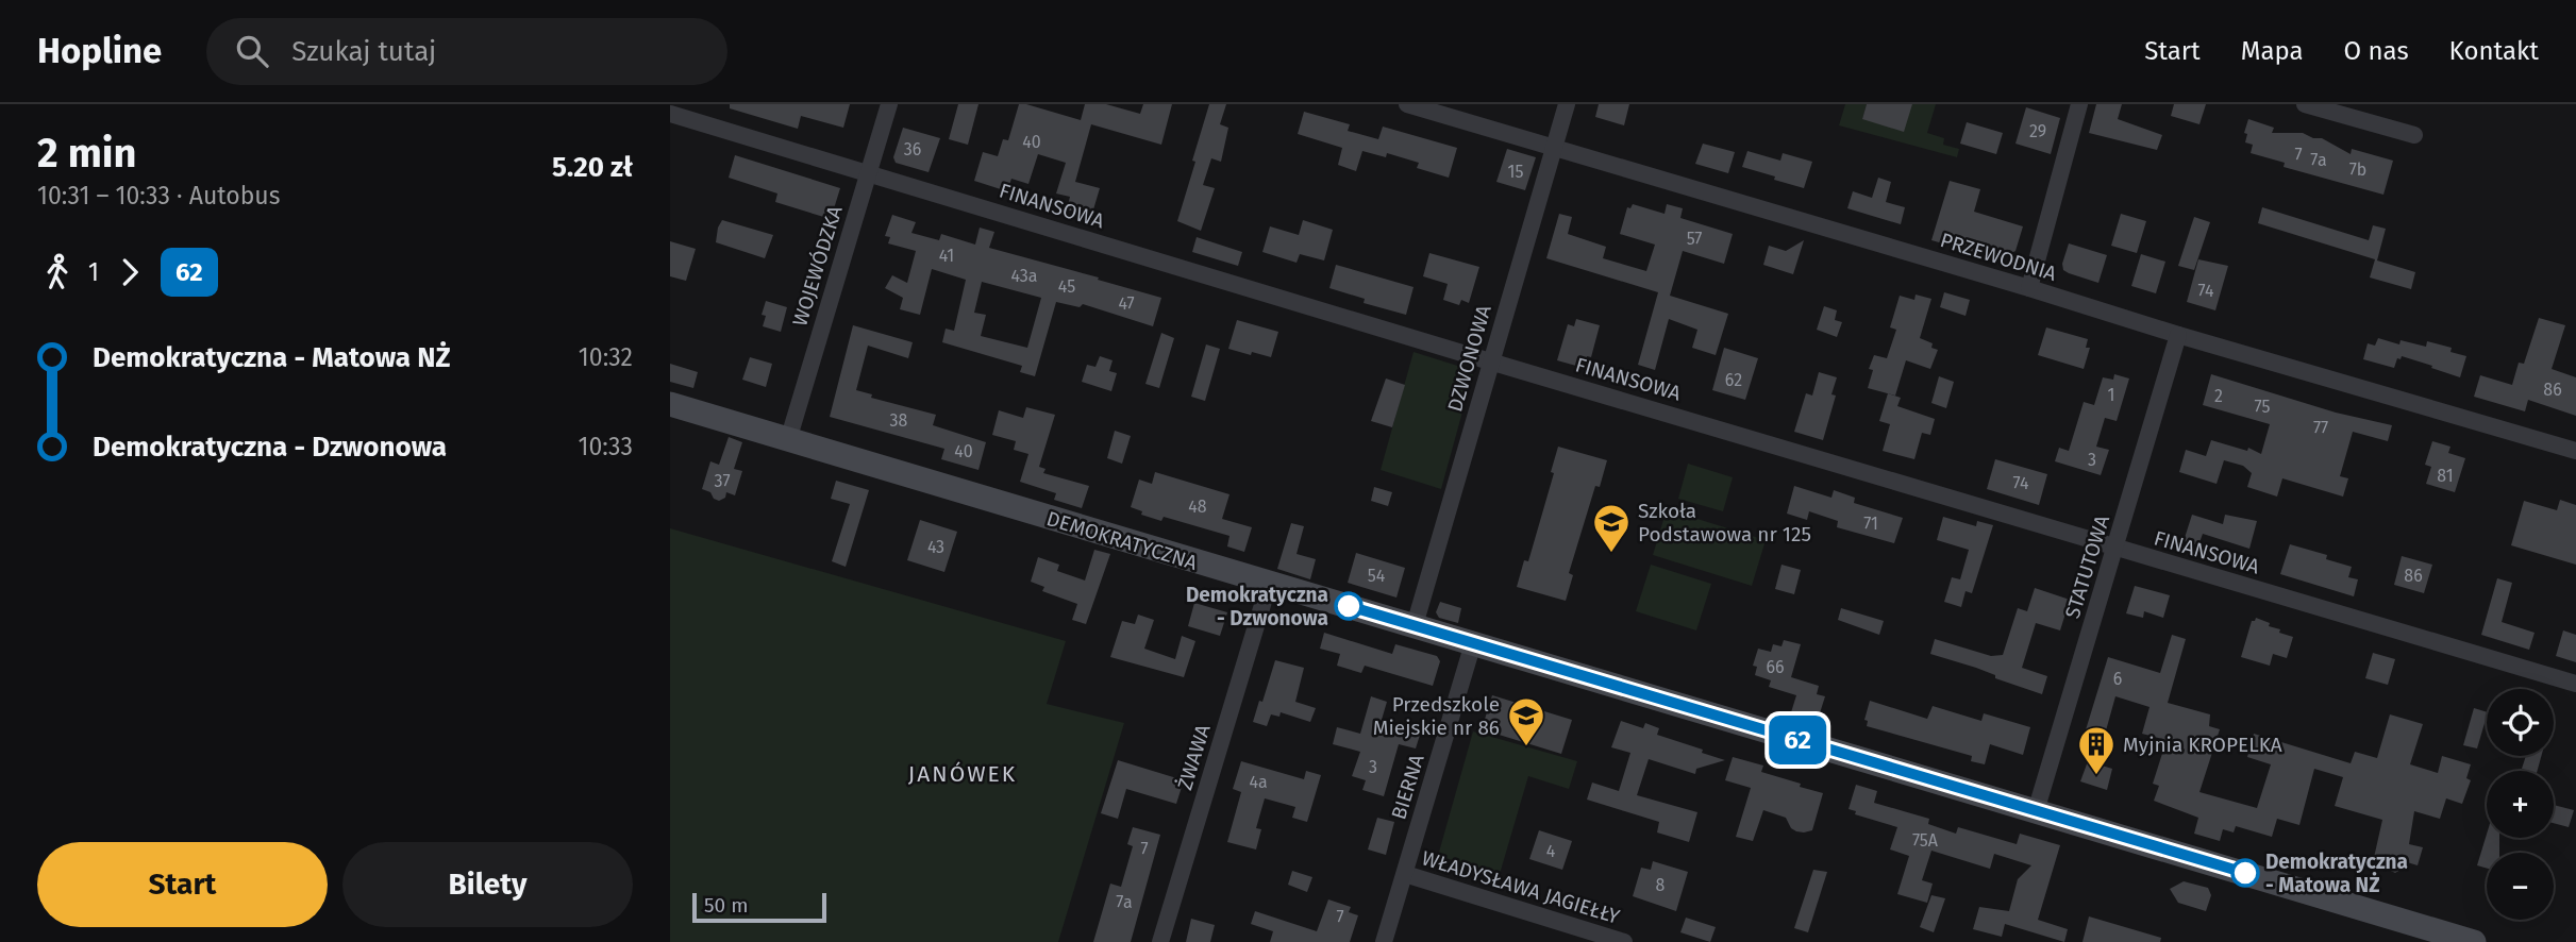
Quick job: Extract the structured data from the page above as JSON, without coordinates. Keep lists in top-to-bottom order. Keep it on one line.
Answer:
{"streets":{"street":["FINANSOWA","PRZEWODNIA","WOJEWÓDZKA","DZWONOWA","DEMOKRATYCZNA","STATUTOWA","ŻWAWA","BIERNA","WŁADYSŁAWA JAGIEŁŁY"]},"crossings":[["FINANSOWA","WOJEWÓDZKA"],["FINANSOWA","DZWONOWA"],["FINANSOWA","STATUTOWA"],["PRZEWODNIA","DZWONOWA"],["PRZEWODNIA","STATUTOWA"],["WOJEWÓDZKA","DEMOKRATYCZNA"],["DZWONOWA","DEMOKRATYCZNA"],["DEMOKRATYCZNA","STATUTOWA"],["DEMOKRATYCZNA","ŻWAWA"],["DEMOKRATYCZNA","BIERNA"],["BIERNA","WŁADYSŁAWA JAGIEŁŁY"]],"districts":["JANÓWEK"],"places":{"school or university":["Szkoła Podstawowa nr 125","Przedszkole Miejskie nr 86"],"other":["Demokratyczna - Dzwonowa","Demokratyczna - Matowa NŻ"],"building":["Myjnia KROPELKA"]},"lines":["bus line 62"],"house_numbers":["29","40","36","7","7a","7b","15","57","41","43a","45","74","47","62","86","1","2","75","38","77","40","3","81","37","74","48","71","43","54","86","66","6","3","4a","75A","7","4","8","7a","7"],"scale_bar":"50 m","page":{"header":"Hopline","search":"Szukaj tutaj","nav":["Start","Mapa","O nas","Kontakt"],"heading":["2 min","10:31 – 10:33 · Autobus","5.20 zł"],"on_map":"62","legs":["1","62"],"list":[{"name":"Demokratyczna - Matowa NŻ","value":"10:32"},{"name":"Demokratyczna - Dzwonowa","value":"10:33"}],"map_buttons":["+","−"],"buttons":["Start","Bilety"],"scale":"50 m"}}
